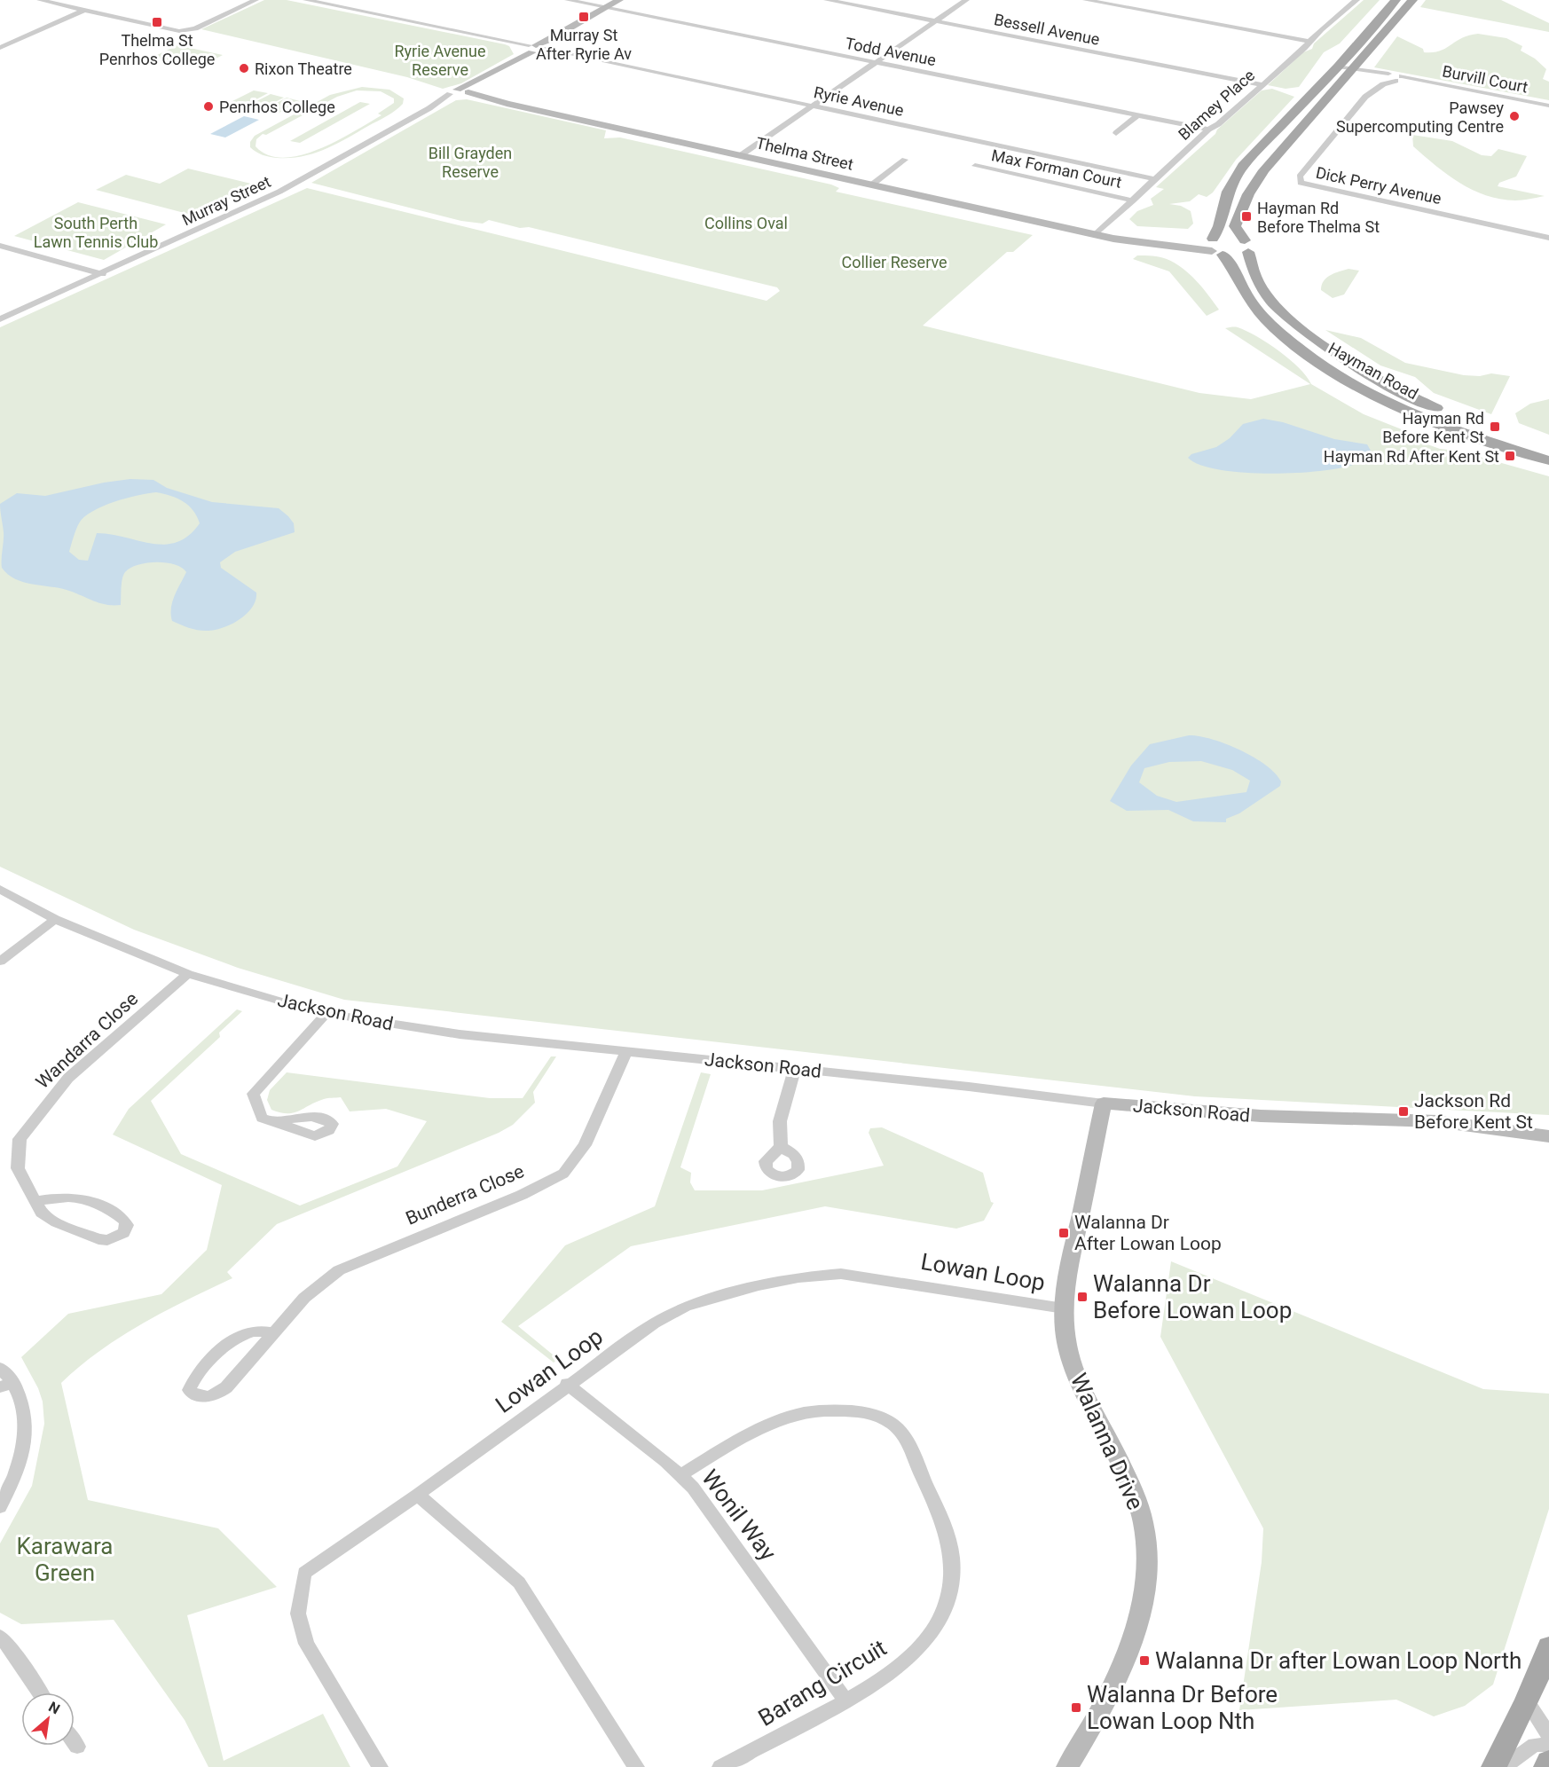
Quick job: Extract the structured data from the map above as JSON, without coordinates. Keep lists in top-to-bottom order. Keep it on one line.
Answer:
{"streets":{"main road":["Thelma Street","Murray Street","Hayman Road","Jackson Road","Walanna Drive"],"street":["Bessell Avenue","Todd Avenue","Burvill Court","Ryrie Avenue","Blamey Place","Max Forman Court","Dick Perry Avenue","Wandarra Close","Bunderra Close","Lowan Loop","Wonil Way","Barang Circuit"]},"crossings":[["Bessell Avenue","Blamey Place"],["Todd Avenue","Blamey Place"],["Todd Avenue","Murray Street"],["Burvill Court","Dick Perry Avenue"],["Ryrie Avenue","Blamey Place"],["Ryrie Avenue","Murray Street"],["Blamey Place","Thelma Street"],["Blamey Place","Max Forman Court"],["Thelma Street","Murray Street"],["Thelma Street","Hayman Road"],["Jackson Road","Wandarra Close"],["Jackson Road","Bunderra Close"],["Jackson Road","Walanna Drive"],["Lowan Loop","Walanna Drive"],["Lowan Loop","Wonil Way"],["Wonil Way","Barang Circuit"]],"parks":["Ryrie Avenue Reserve","Bill Grayden Reserve","South Perth Lawn Tennis Club","Collins Oval","Collier Reserve","Karawara Green"],"places":{"transit":["Murray St After Ryrie Av","Thelma St Penrhos College","Hayman Rd Before Thelma St","Hayman Rd Before Kent St","Hayman Rd After Kent St","Jackson Rd Before Kent St","Walanna Dr After Lowan Loop","Walanna Dr Before Lowan Loop","Walanna Dr after Lowan Loop North","Walanna Dr Before Lowan Loop Nth"],"other":["Rixon Theatre","Penrhos College","Pawsey Supercomputing Centre"]},"north":"top right"}
